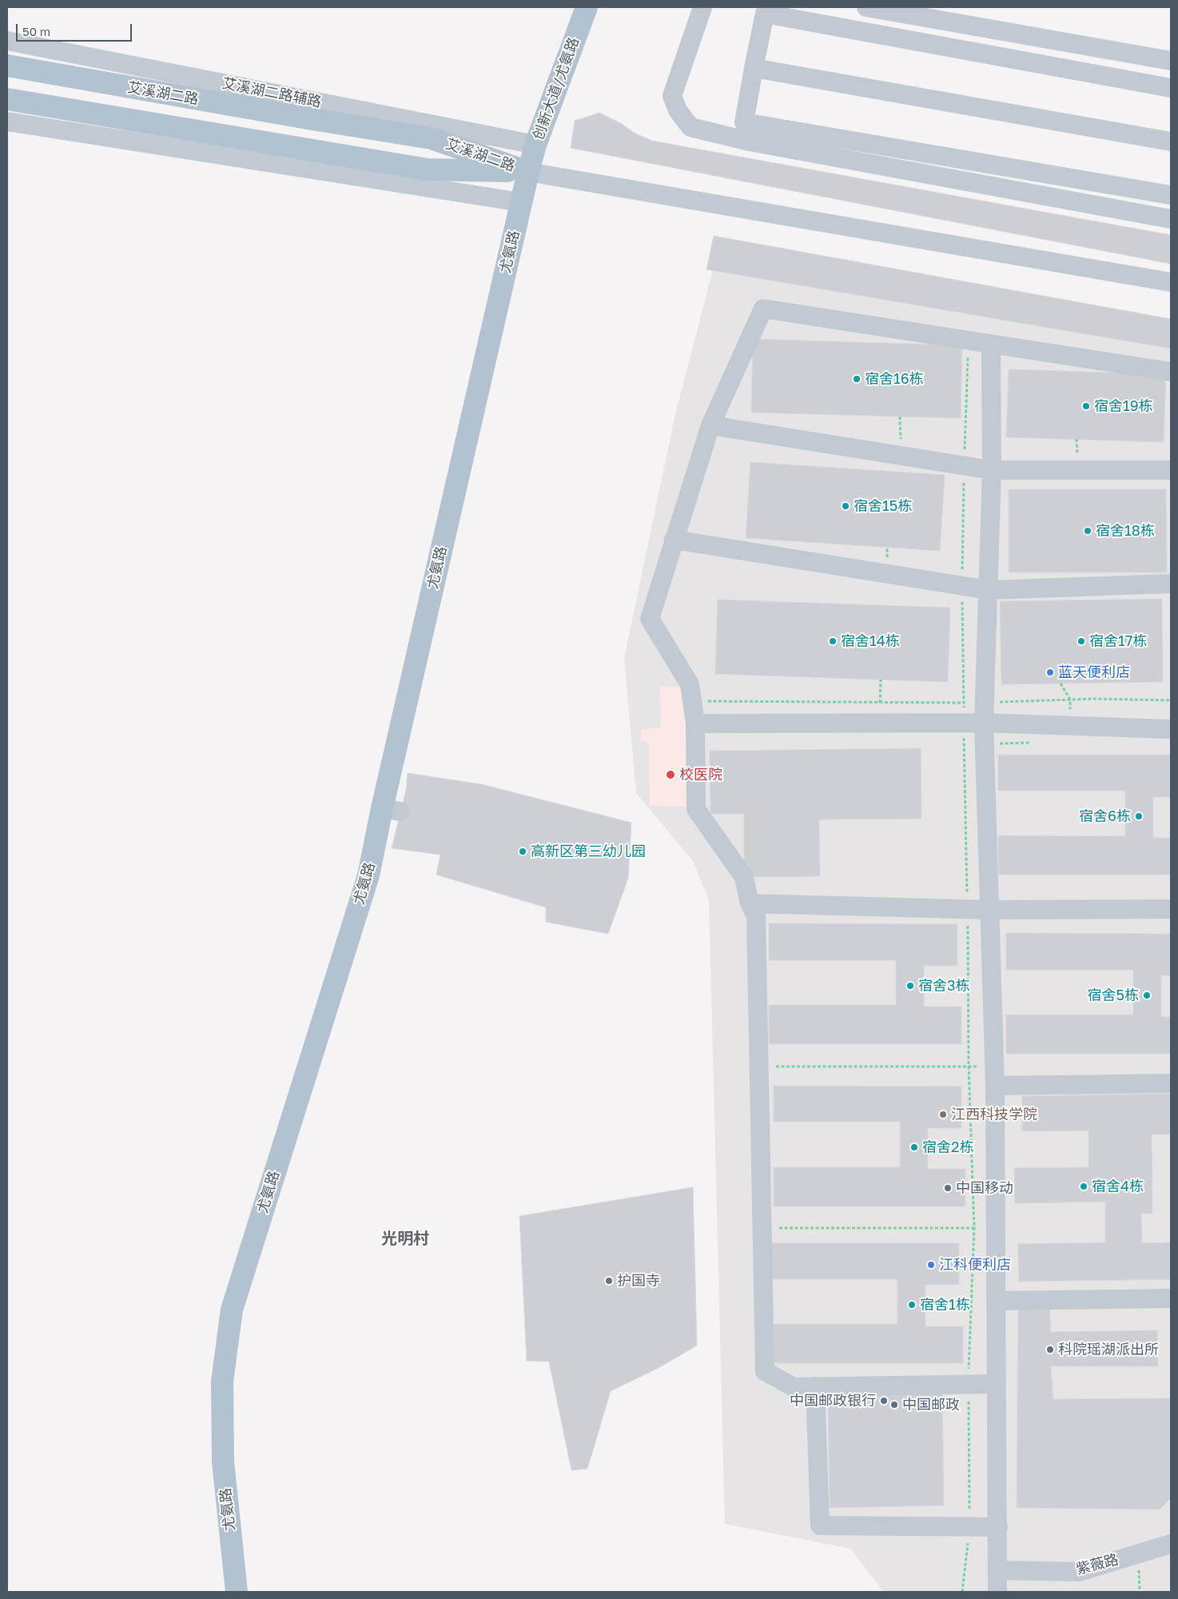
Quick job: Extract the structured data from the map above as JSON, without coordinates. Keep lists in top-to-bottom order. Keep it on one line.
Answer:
{"streets":{"main road":["创新大道/尤氨路","艾溪湖二路","尤氨路"],"street":["艾溪湖二路辅路","紫薇路"]},"crossings":[["创新大道/尤氨路","艾溪湖二路辅路"],["创新大道/尤氨路","艾溪湖二路"],["创新大道/尤氨路","尤氨路"],["艾溪湖二路","尤氨路"]],"districts":["光明村"],"places":["宿舍16栋","宿舍19栋","宿舍15栋","宿舍18栋","宿舍14栋","宿舍17栋","蓝天便利店","校医院","宿舍6栋","高新区第三幼儿园","宿舍3栋","宿舍5栋","江西科技学院","宿舍2栋","宿舍4栋","中国移动","江科便利店","护国寺","宿舍1栋","科院瑶湖派出所","中国邮政银行","中国邮政"],"scale_bar":"50 m"}
